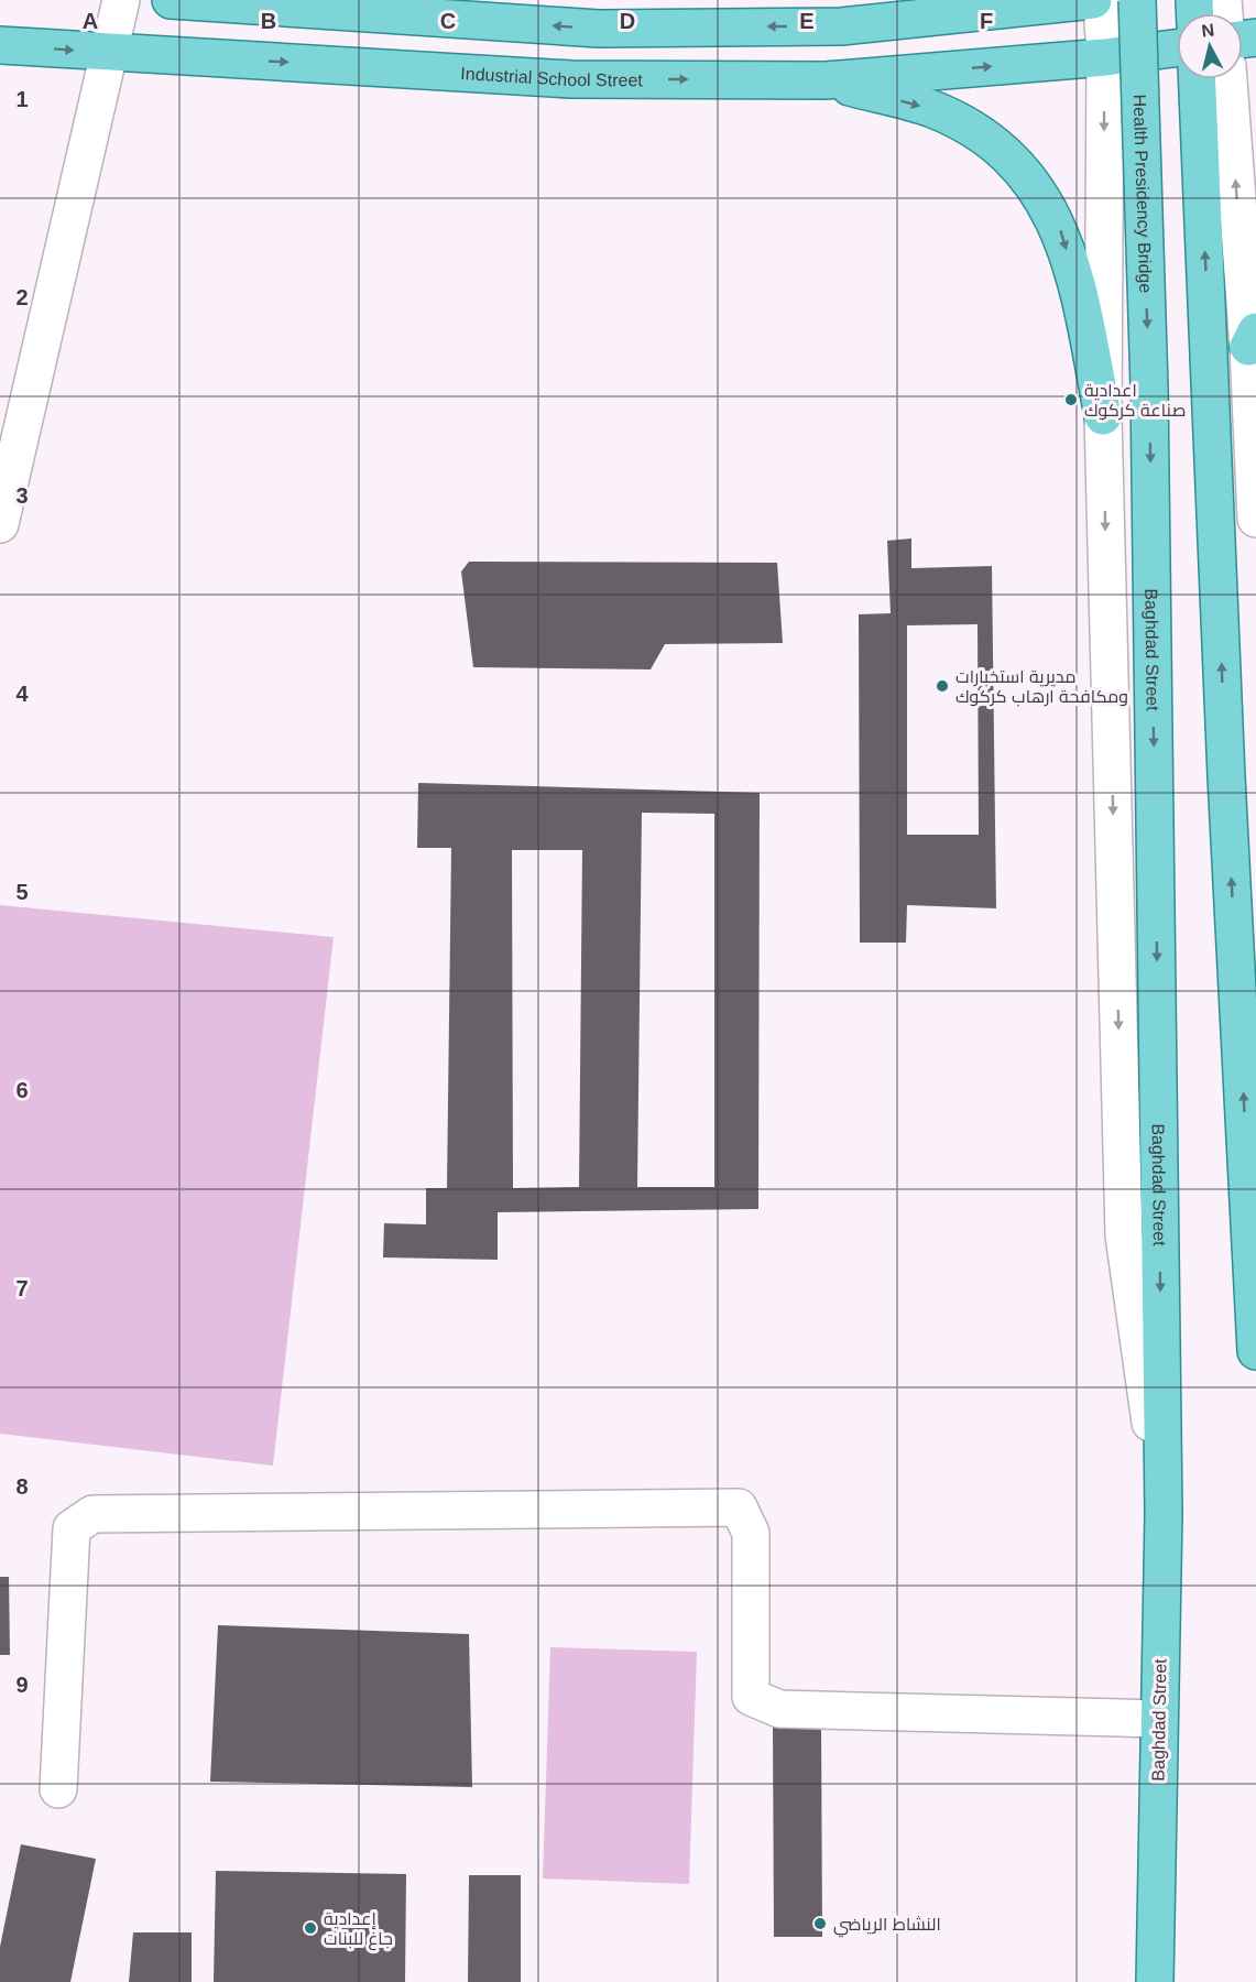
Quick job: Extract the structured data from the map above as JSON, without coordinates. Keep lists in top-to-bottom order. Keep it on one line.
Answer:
{"streets":{"main road":["Industrial School Street","Health Presidency Bridge","Baghdad Street"]},"crossings":[["Health Presidency Bridge","Baghdad Street"]],"places":["اعدادية صناعة كركوك","مديرية استخبارات ومكافحة ارهاب كركوك","النشاط الرياضي","إعدادية جاغ للبنات"],"north":"top","grid":{"columns":["A","B","C","D","E","F"],"rows":["1","2","3","4","5","6","7","8","9"]}}
